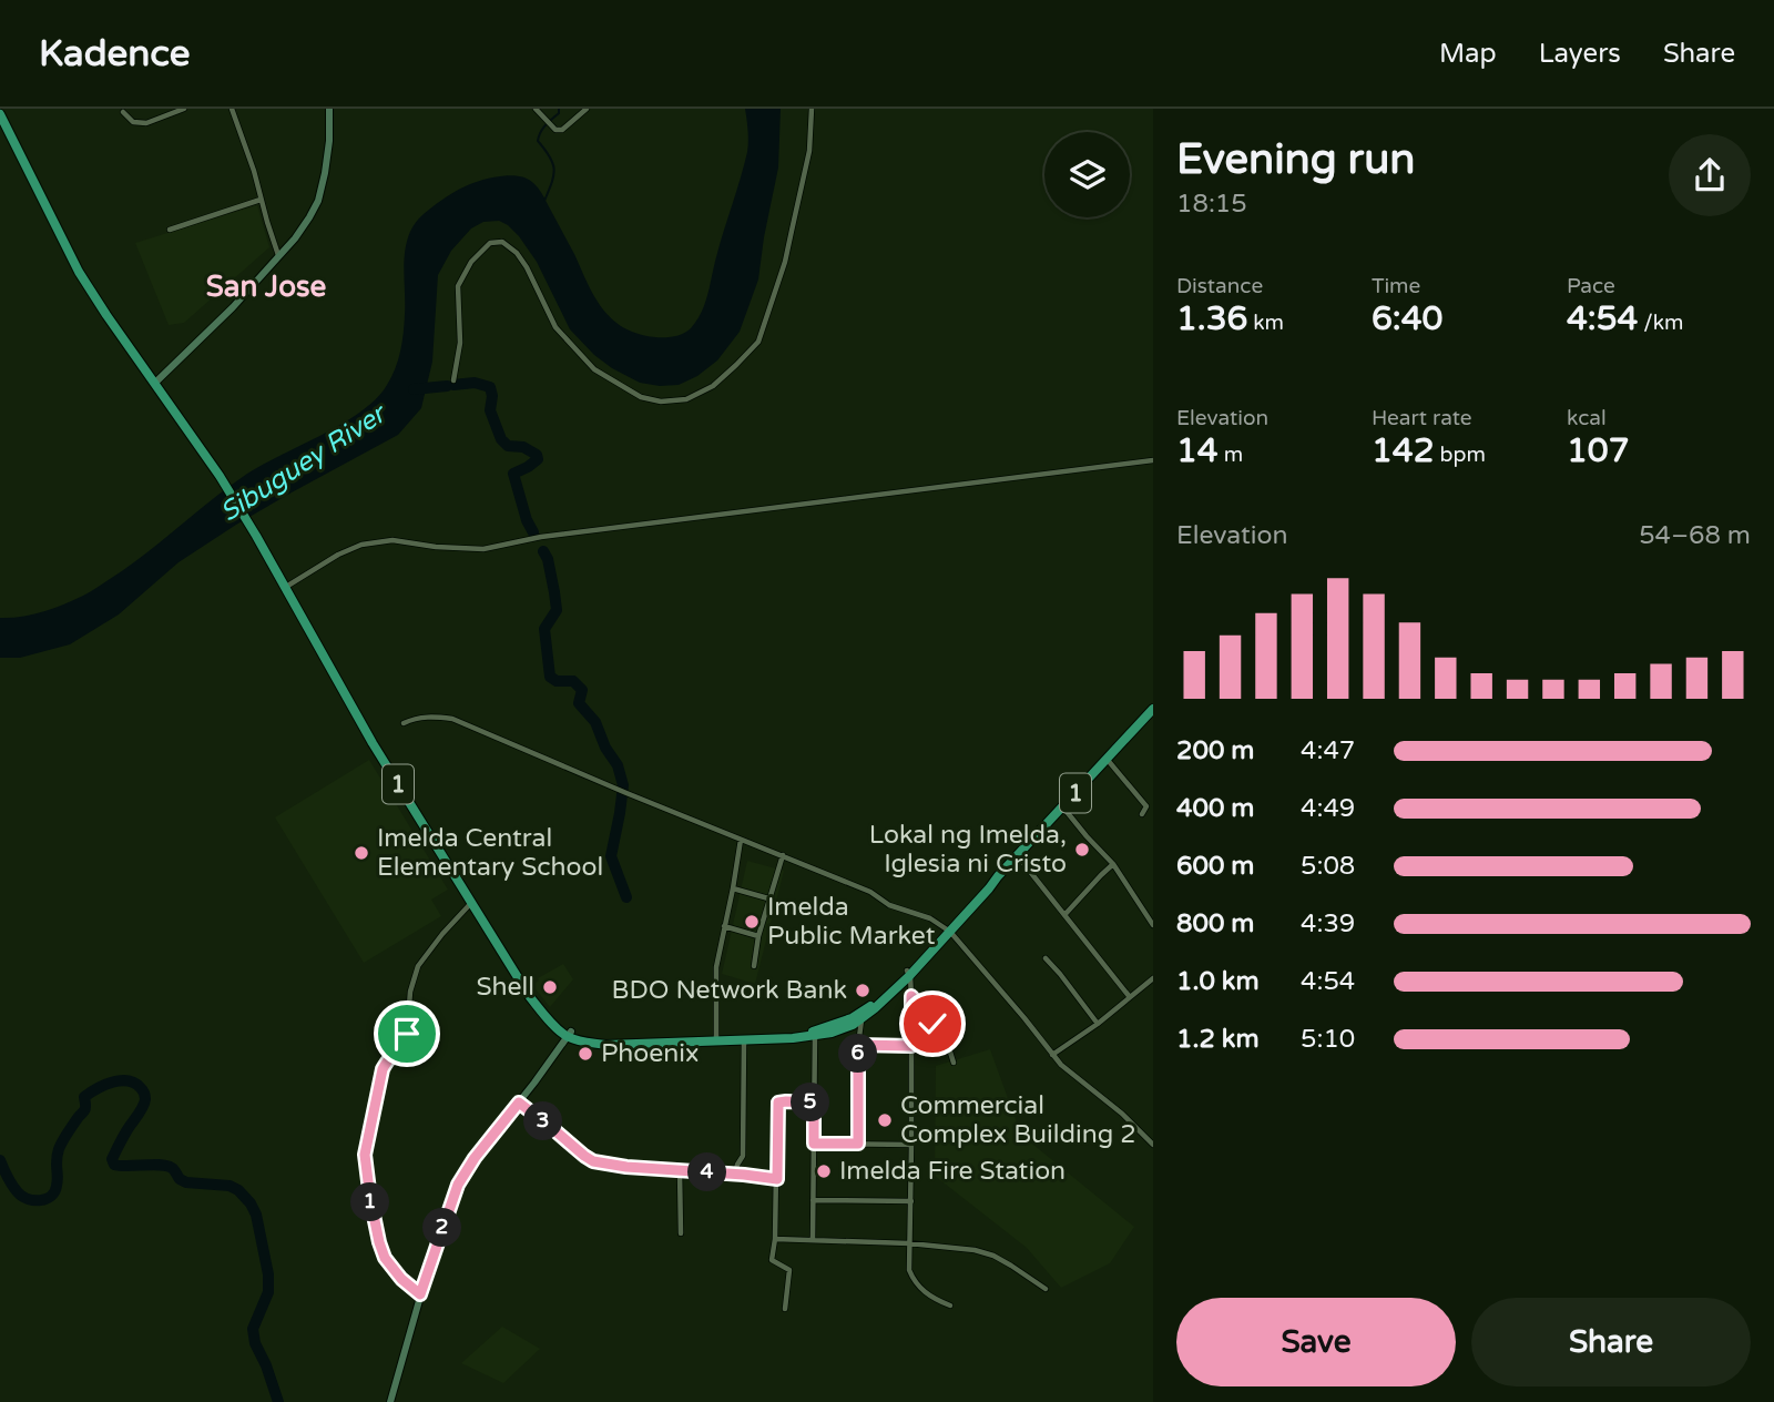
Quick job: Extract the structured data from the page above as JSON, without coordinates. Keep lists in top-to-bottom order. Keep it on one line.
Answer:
{"streets":{"highway":["1"]},"districts":["San Jose"],"water":["Sibuguey River"],"places":["Lokal ng Imelda, Iglesia ni Cristo","Imelda Central Elementary School","Imelda Public Market","Shell","BDO Network Bank","Phoenix","Commercial Complex Building 2","Imelda Fire Station"],"page":{"header":"Kadence","nav":["Map","Layers","Share"],"heading":["Evening run","18:15"],"stats":[["Distance","1.36 km"],["Time","6:40"],["Pace","4:54 /km"],["Elevation","14 m"],["Heart rate","142 bpm"],["kcal","107"]],"chart":["Elevation","54–68 m"],"list":[{"name":"200 m","note":"4:47"},{"name":"400 m","note":"4:49"},{"name":"600 m","note":"5:08"},{"name":"800 m","note":"4:39"},{"name":"1.0 km","note":"4:54"},{"name":"1.2 km","note":"5:10"}],"pins":["6","5","3","4","1","2"],"buttons":["Save","Share"]}}
